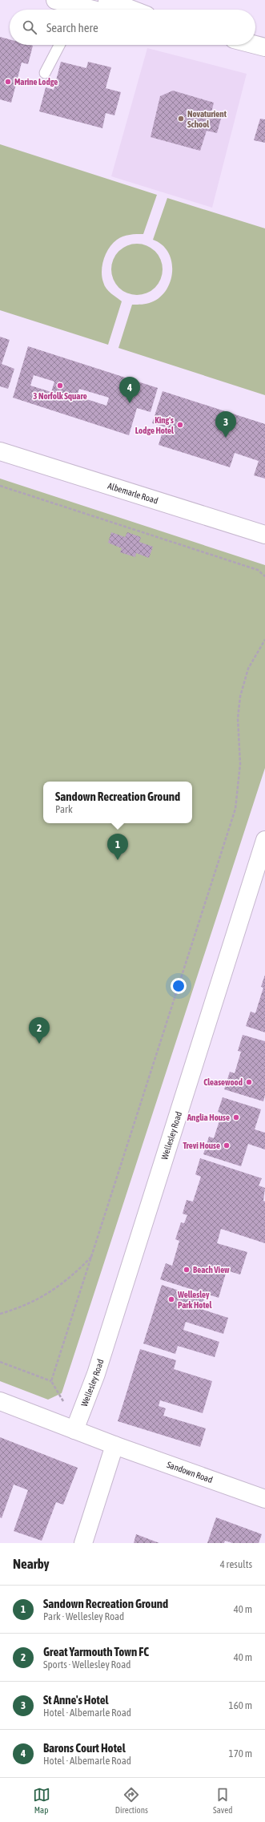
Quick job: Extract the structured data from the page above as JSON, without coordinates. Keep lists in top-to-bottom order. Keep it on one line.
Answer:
{"streets":{"street":["Albemarle Road","Wellesley Road","Sandown Road"]},"crossings":[["Wellesley Road","Sandown Road"]],"places":["Marine Lodge","Novaturient School","3 Norfolk Square","King's Lodge Hotel","Cleasewood","Anglia House","Trevi House","Beach View","Wellesley Park Hotel"],"page":{"search":"Search here","pins":["4","3","1","2"],"popup":["Sandown Recreation Ground","Park"],"heading":["Nearby","4 results"],"list":[{"mark":"1","name":"Sandown Recreation Ground","note":"Park · Wellesley Road","value":"40 m"},{"mark":"2","name":"Great Yarmouth Town FC","note":"Sports · Wellesley Road","value":"40 m"},{"mark":"3","name":"St Anne's Hotel","note":"Hotel · Albemarle Road","value":"160 m"},{"mark":"4","name":"Barons Court Hotel","note":"Hotel · Albemarle Road","value":"170 m"}],"nav":["Map","Directions","Saved"]}}
